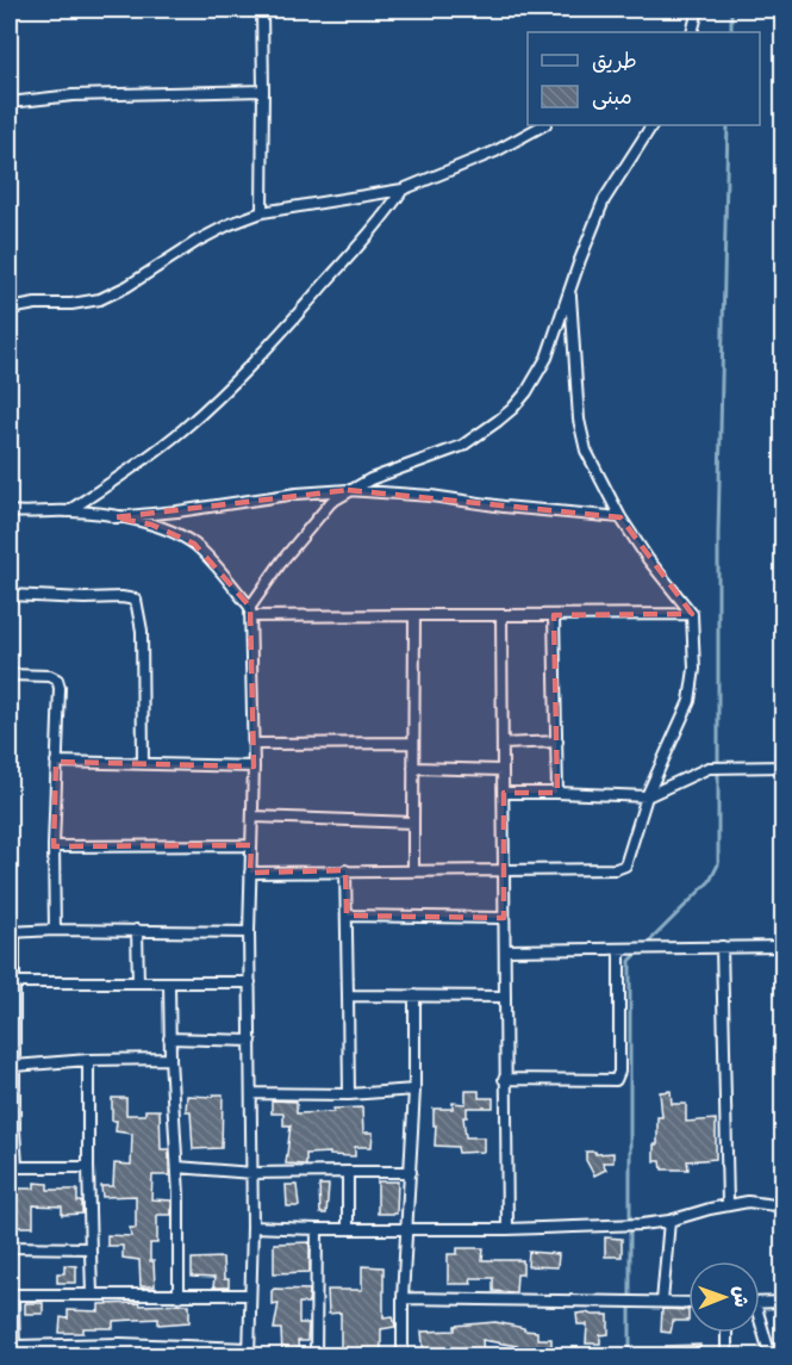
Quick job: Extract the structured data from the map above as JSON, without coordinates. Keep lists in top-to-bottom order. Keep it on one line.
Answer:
{"legend":["طريق","مبنى"],"north":"right"}
